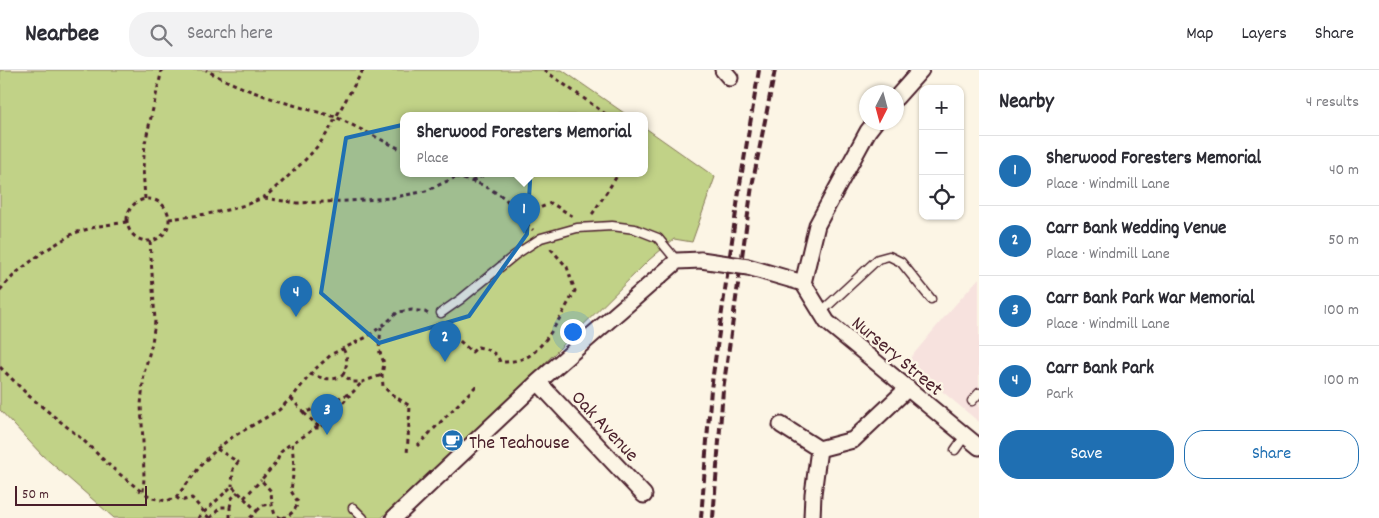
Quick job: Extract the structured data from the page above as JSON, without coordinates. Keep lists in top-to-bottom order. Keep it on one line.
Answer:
{"streets":{"street":["Nursery Street","Oak Avenue"]},"places":{"cafe":["The Teahouse"]},"scale_bar":"50 m","north":"bottom","page":{"header":"Nearbee","search":"Search here","nav":["Map","Layers","Share"],"heading":["Nearby","4 results"],"map_buttons":["+","−"],"popup":["Sherwood Foresters Memorial","Place"],"list":[{"mark":"1","name":"Sherwood Foresters Memorial","note":"Place · Windmill Lane","value":"40 m"},{"mark":"2","name":"Carr Bank Wedding Venue","note":"Place · Windmill Lane","value":"50 m"},{"mark":"3","name":"Carr Bank Park War Memorial","note":"Place · Windmill Lane","value":"100 m"},{"mark":"4","name":"Carr Bank Park","note":"Park","value":"100 m"}],"pins":["1","4","2","3"],"buttons":["Save","Share"],"scale":"50 m"}}
